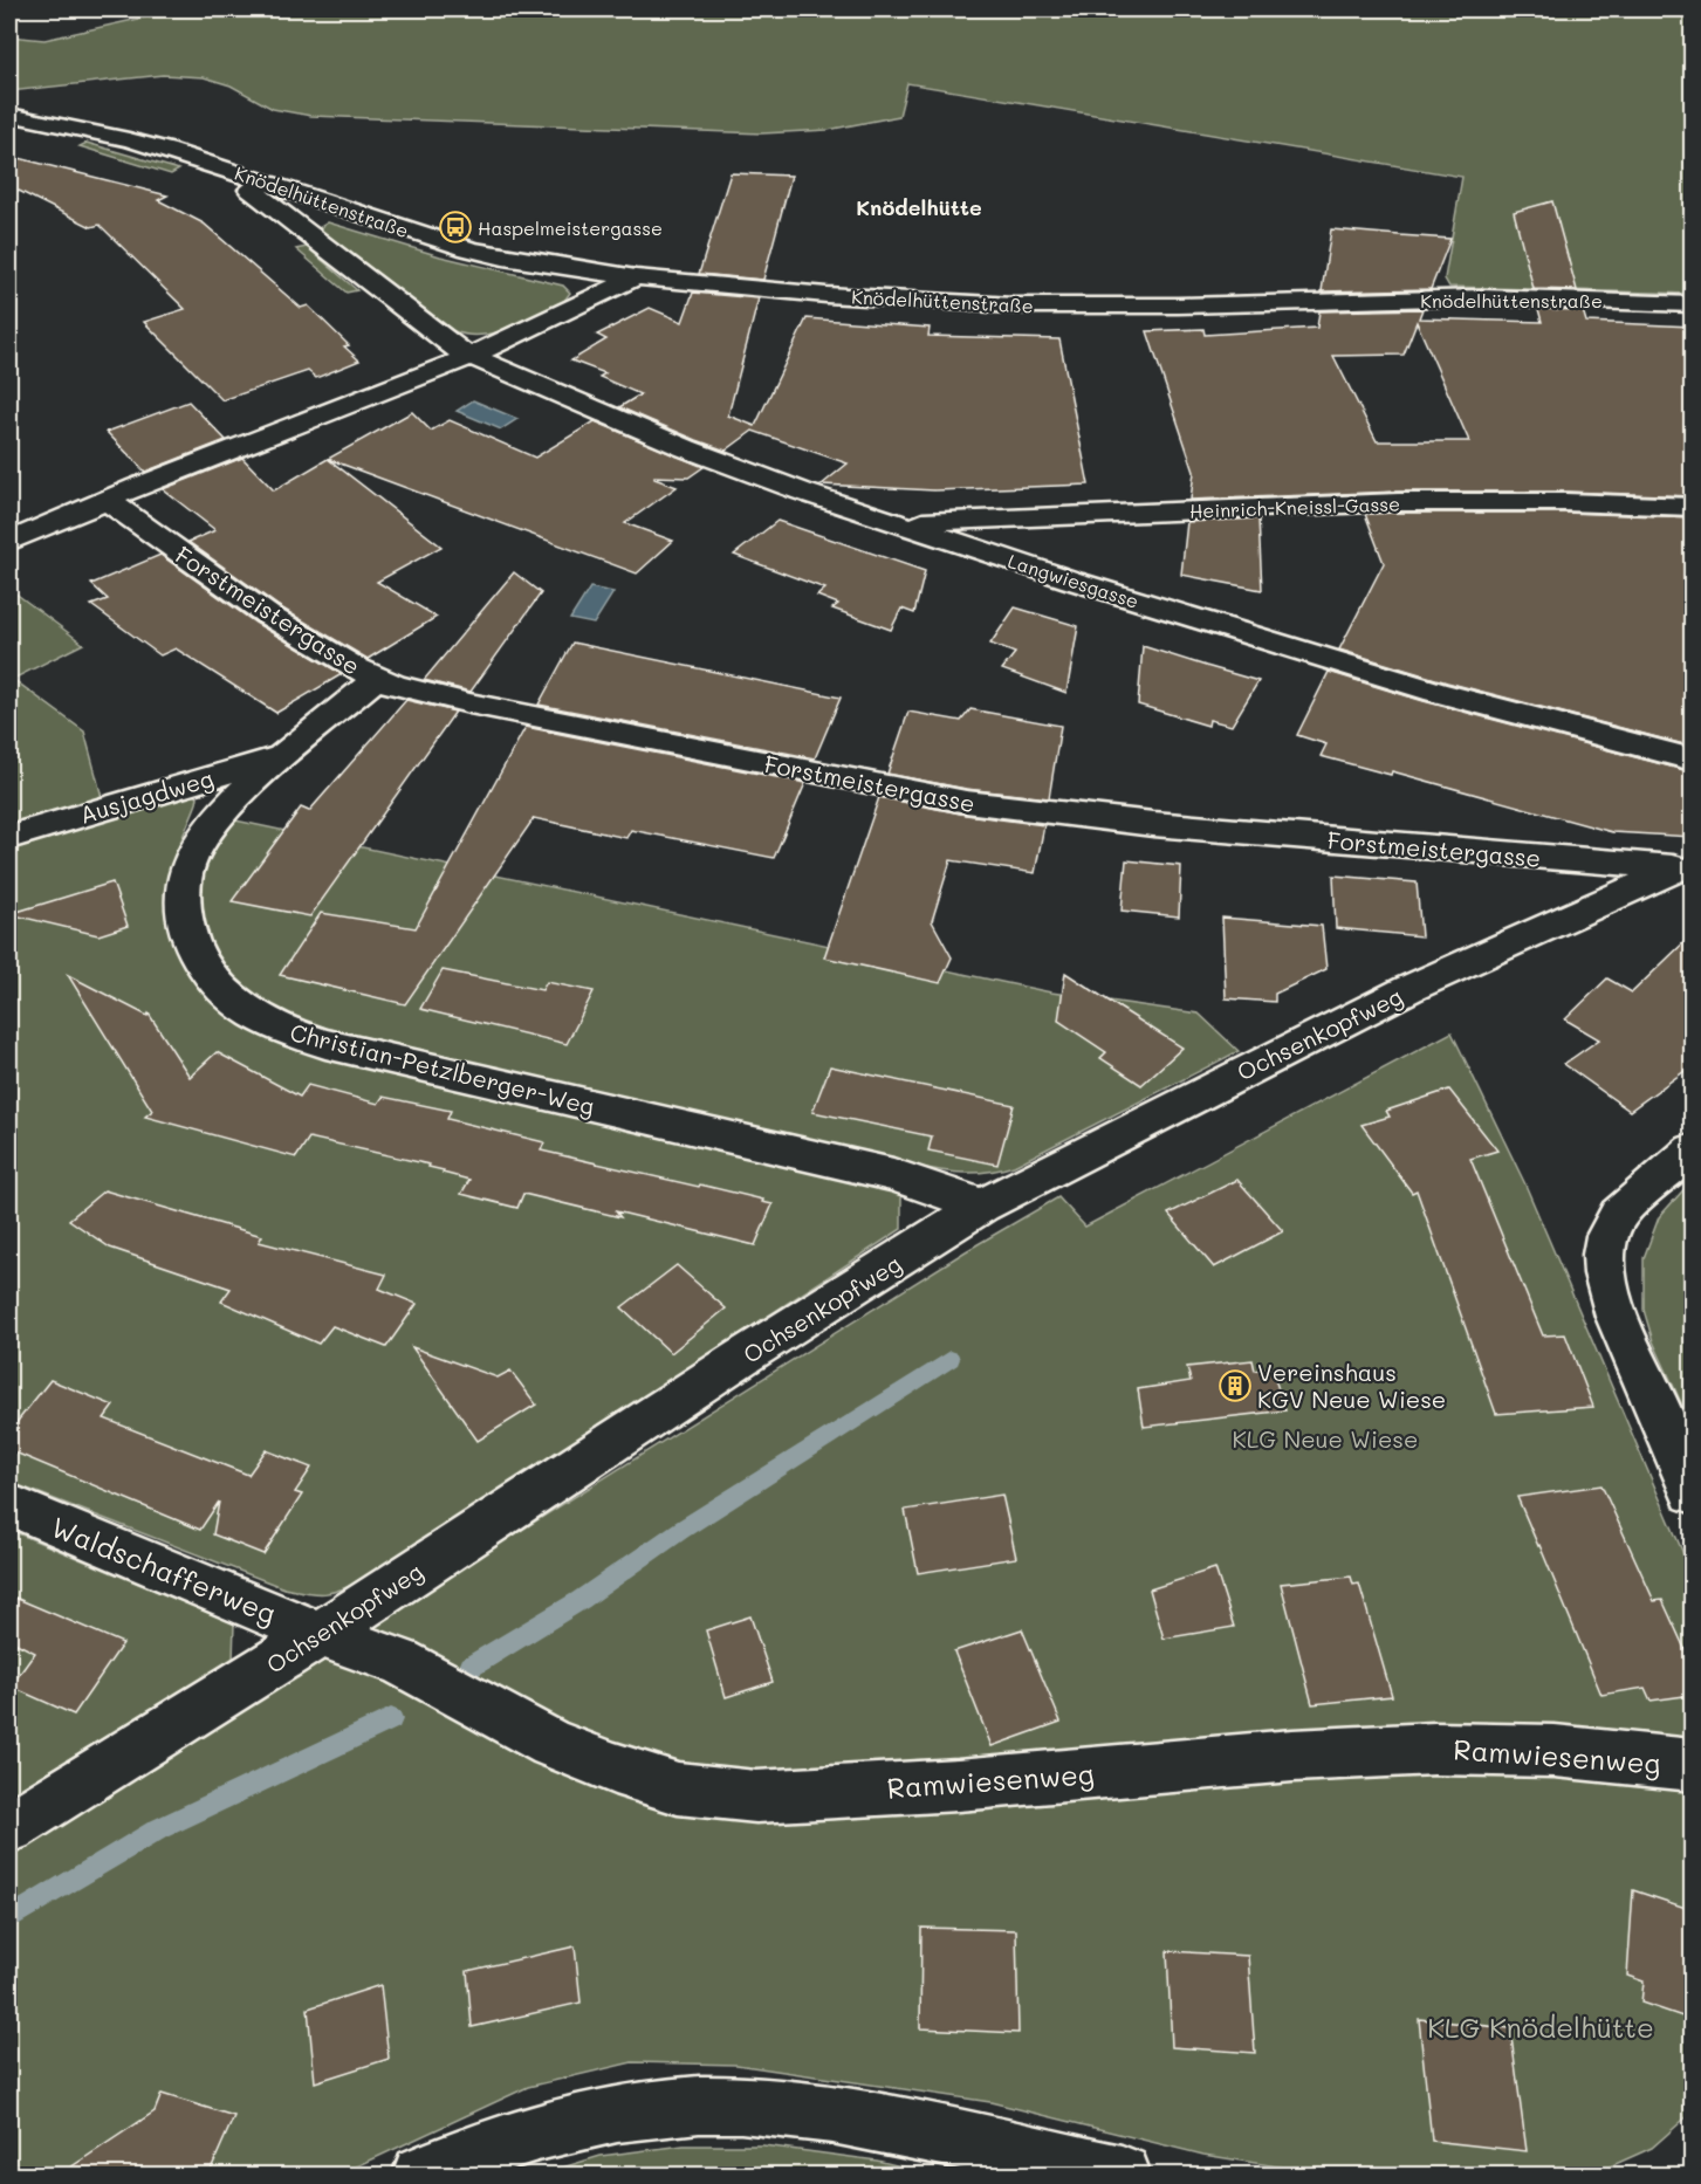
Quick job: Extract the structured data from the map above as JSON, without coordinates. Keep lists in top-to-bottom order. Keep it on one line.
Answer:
{"streets":{"street":["Knödelhüttenstraße","Heinrich-Kneissl-Gasse","Langwiesgasse","Forstmeistergasse","Ausjagdweg","Ochsenkopfweg","Christian-Petzlberger-Weg","Waldschafferweg","Ramwiesenweg"]},"crossings":[["Knödelhüttenstraße","Langwiesgasse"],["Heinrich-Kneissl-Gasse","Langwiesgasse"],["Forstmeistergasse","Ochsenkopfweg"],["Forstmeistergasse","Christian-Petzlberger-Weg"],["Ausjagdweg","Christian-Petzlberger-Weg"],["Ochsenkopfweg","Christian-Petzlberger-Weg"],["Ochsenkopfweg","Waldschafferweg"],["Ochsenkopfweg","Ramwiesenweg"],["Waldschafferweg","Ramwiesenweg"]],"districts":["Knödelhütte"],"parks":["KLG Neue Wiese","KLG Knödelhütte"],"places":{"bus stop":["Haspelmeistergasse"],"building":["Vereinshaus KGV Neue Wiese"]}}
